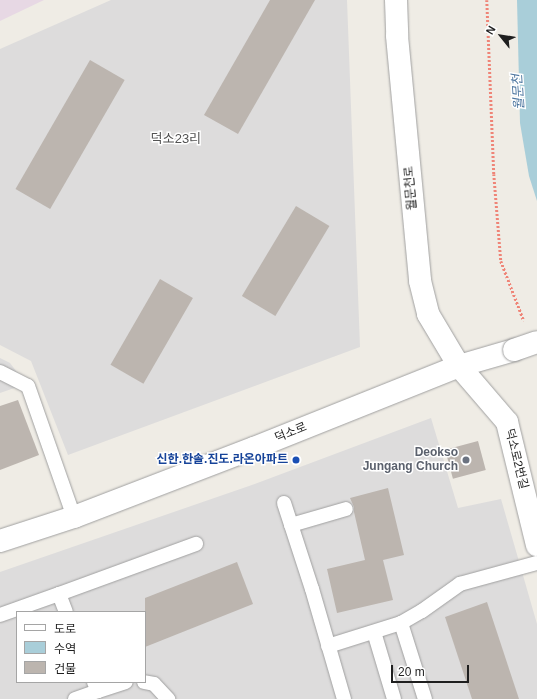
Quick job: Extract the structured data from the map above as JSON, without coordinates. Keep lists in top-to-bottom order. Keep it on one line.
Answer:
{"streets":{"street":["월문천로","덕소로","덕소로2번길"]},"crossings":[["월문천로","덕소로"],["월문천로","덕소로2번길"],["덕소로","덕소로2번길"]],"districts":["덕소23리"],"water":["월문천"],"places":["신한.한솔.진도.라온아파트","Deokso Jungang Church"],"legend":["도로","수역","건물"],"scale_bar":"20 m","north":"top left"}
